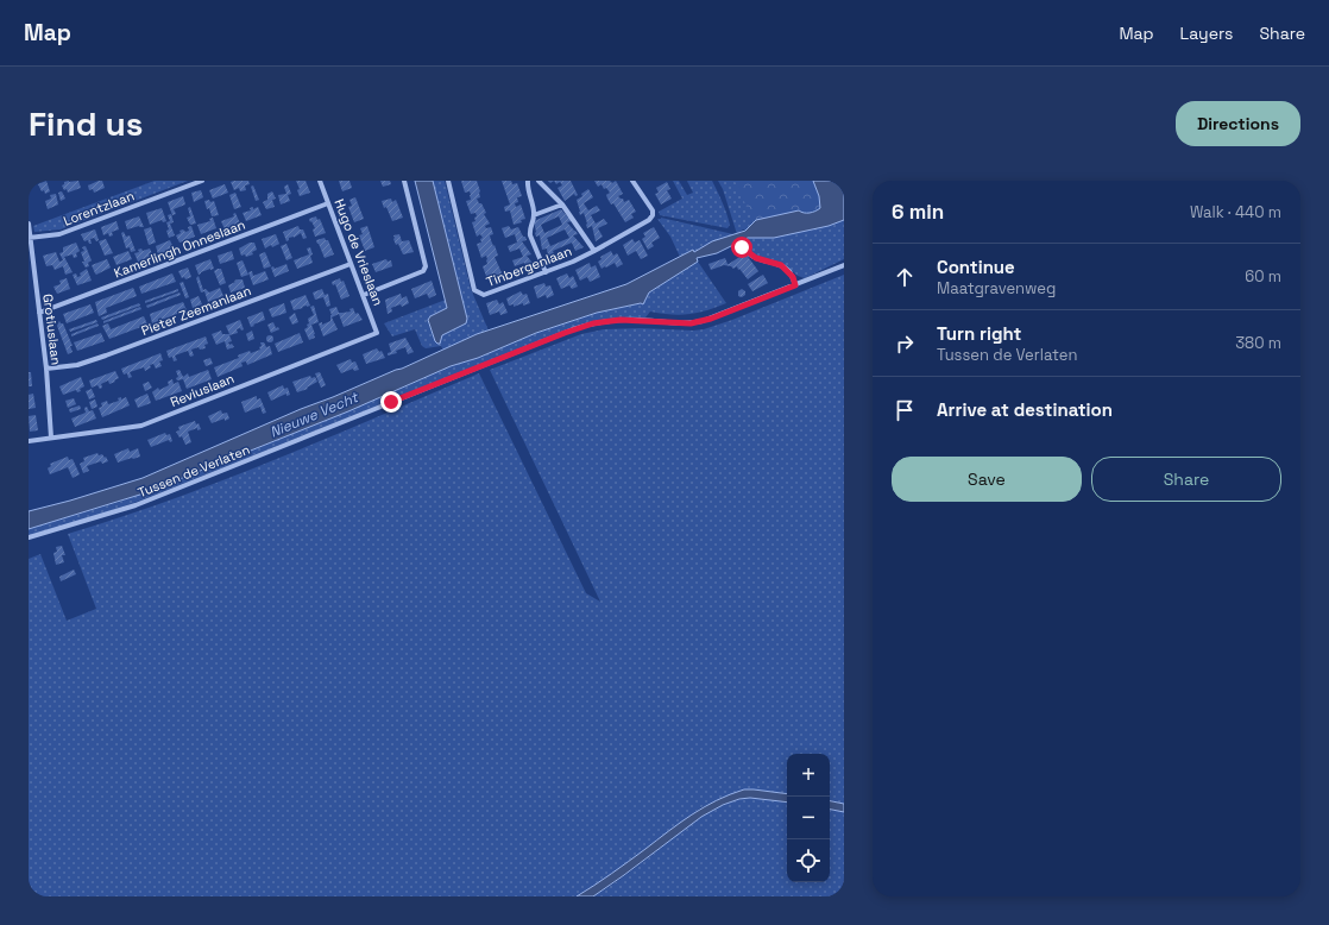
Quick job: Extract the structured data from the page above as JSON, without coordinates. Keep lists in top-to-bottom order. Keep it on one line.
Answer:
{"streets":{"street":["Lorentzlaan","Kamerlingh Onneslaan","Hugo de Vrieslaan","Tinbergenlaan","Pieter Zeemanlaan","Grotiuslaan","Reviuslaan","Tussen de Verlaten"]},"crossings":[["Lorentzlaan","Grotiuslaan"],["Kamerlingh Onneslaan","Hugo de Vrieslaan"],["Kamerlingh Onneslaan","Grotiuslaan"],["Hugo de Vrieslaan","Pieter Zeemanlaan"],["Hugo de Vrieslaan","Reviuslaan"],["Pieter Zeemanlaan","Grotiuslaan"],["Grotiuslaan","Reviuslaan"]],"water":["Nieuwe Vecht"],"page":{"header":"Map","nav":["Map","Layers","Share"],"buttons":["Directions",["Save","Share"]],"title":"Find us","heading":["6 min","Walk · 440 m"],"list":[["Continue","Maatgravenweg","60 m"],["Turn right","Tussen de Verlaten","380 m"],"Arrive at destination"],"map_buttons":["+","−"]}}
